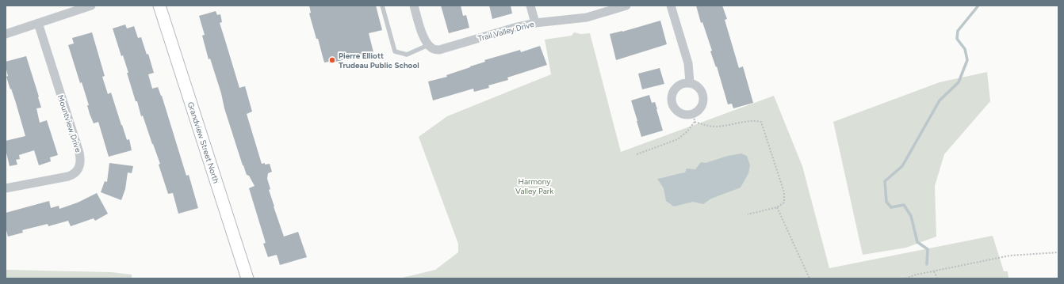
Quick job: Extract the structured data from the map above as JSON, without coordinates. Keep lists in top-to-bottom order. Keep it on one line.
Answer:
{"streets":{"street":["Trail Valley Drive","Mountview Drive","Grandview Street North"]},"parks":["Harmony Valley Park"],"places":["Pierre Elliott Trudeau Public School"]}
